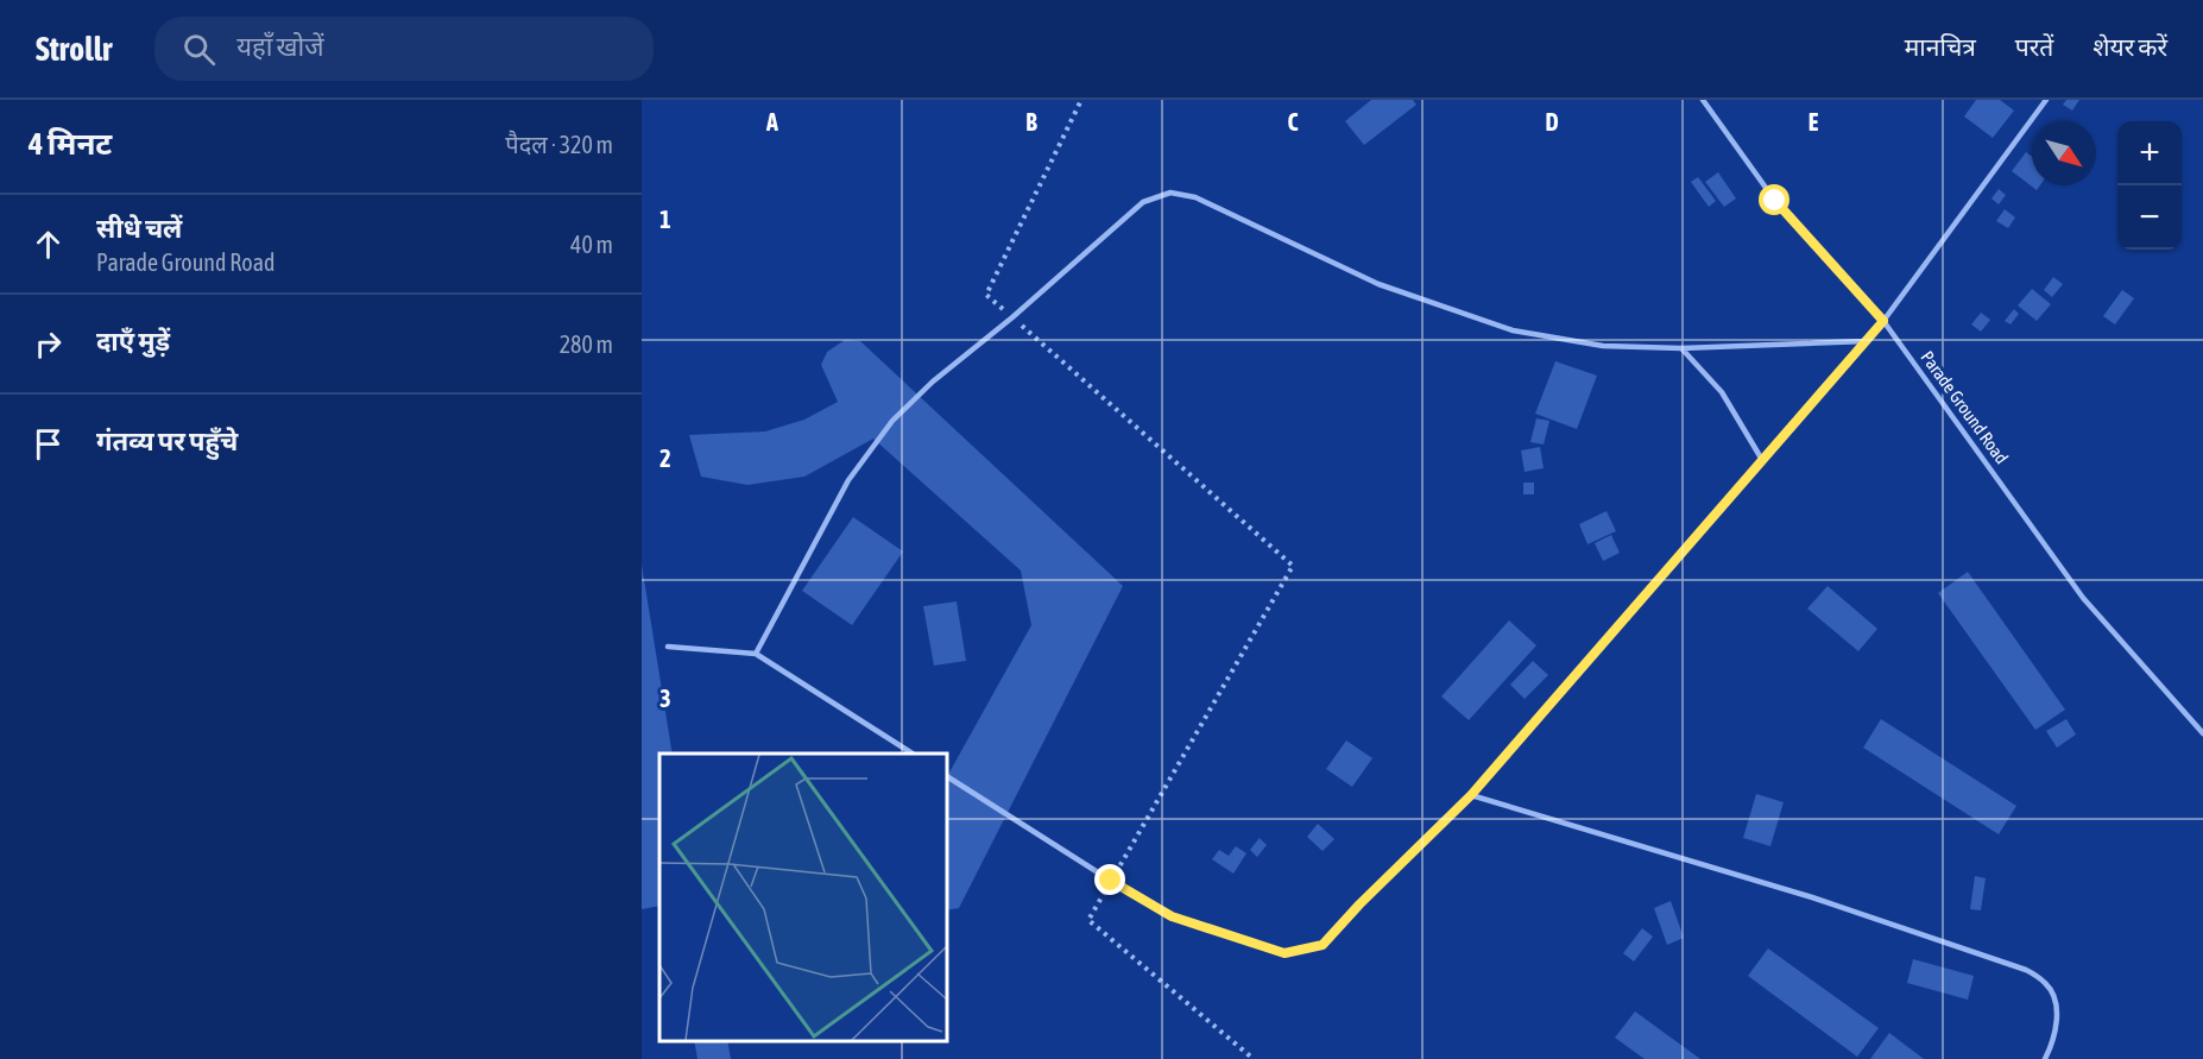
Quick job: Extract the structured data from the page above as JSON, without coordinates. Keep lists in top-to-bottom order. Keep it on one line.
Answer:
{"streets":{"lane":["Parade Ground Road"]},"north":"bottom right","page":{"header":"Strollr","search":"यहाँ खोजें","nav":["मानचित्र","परतें","शेयर करें"],"heading":["4 मिनट","पैदल · 320 m"],"map_buttons":["+","−"],"list":[["सीधे चलें","Parade Ground Road","40 m"],["दाएँ मुड़ें","280 m"],"गंतव्य पर पहुँचे"]},"grid":{"columns":["A","B","C","D","E"],"rows":["1","2","3"]}}
